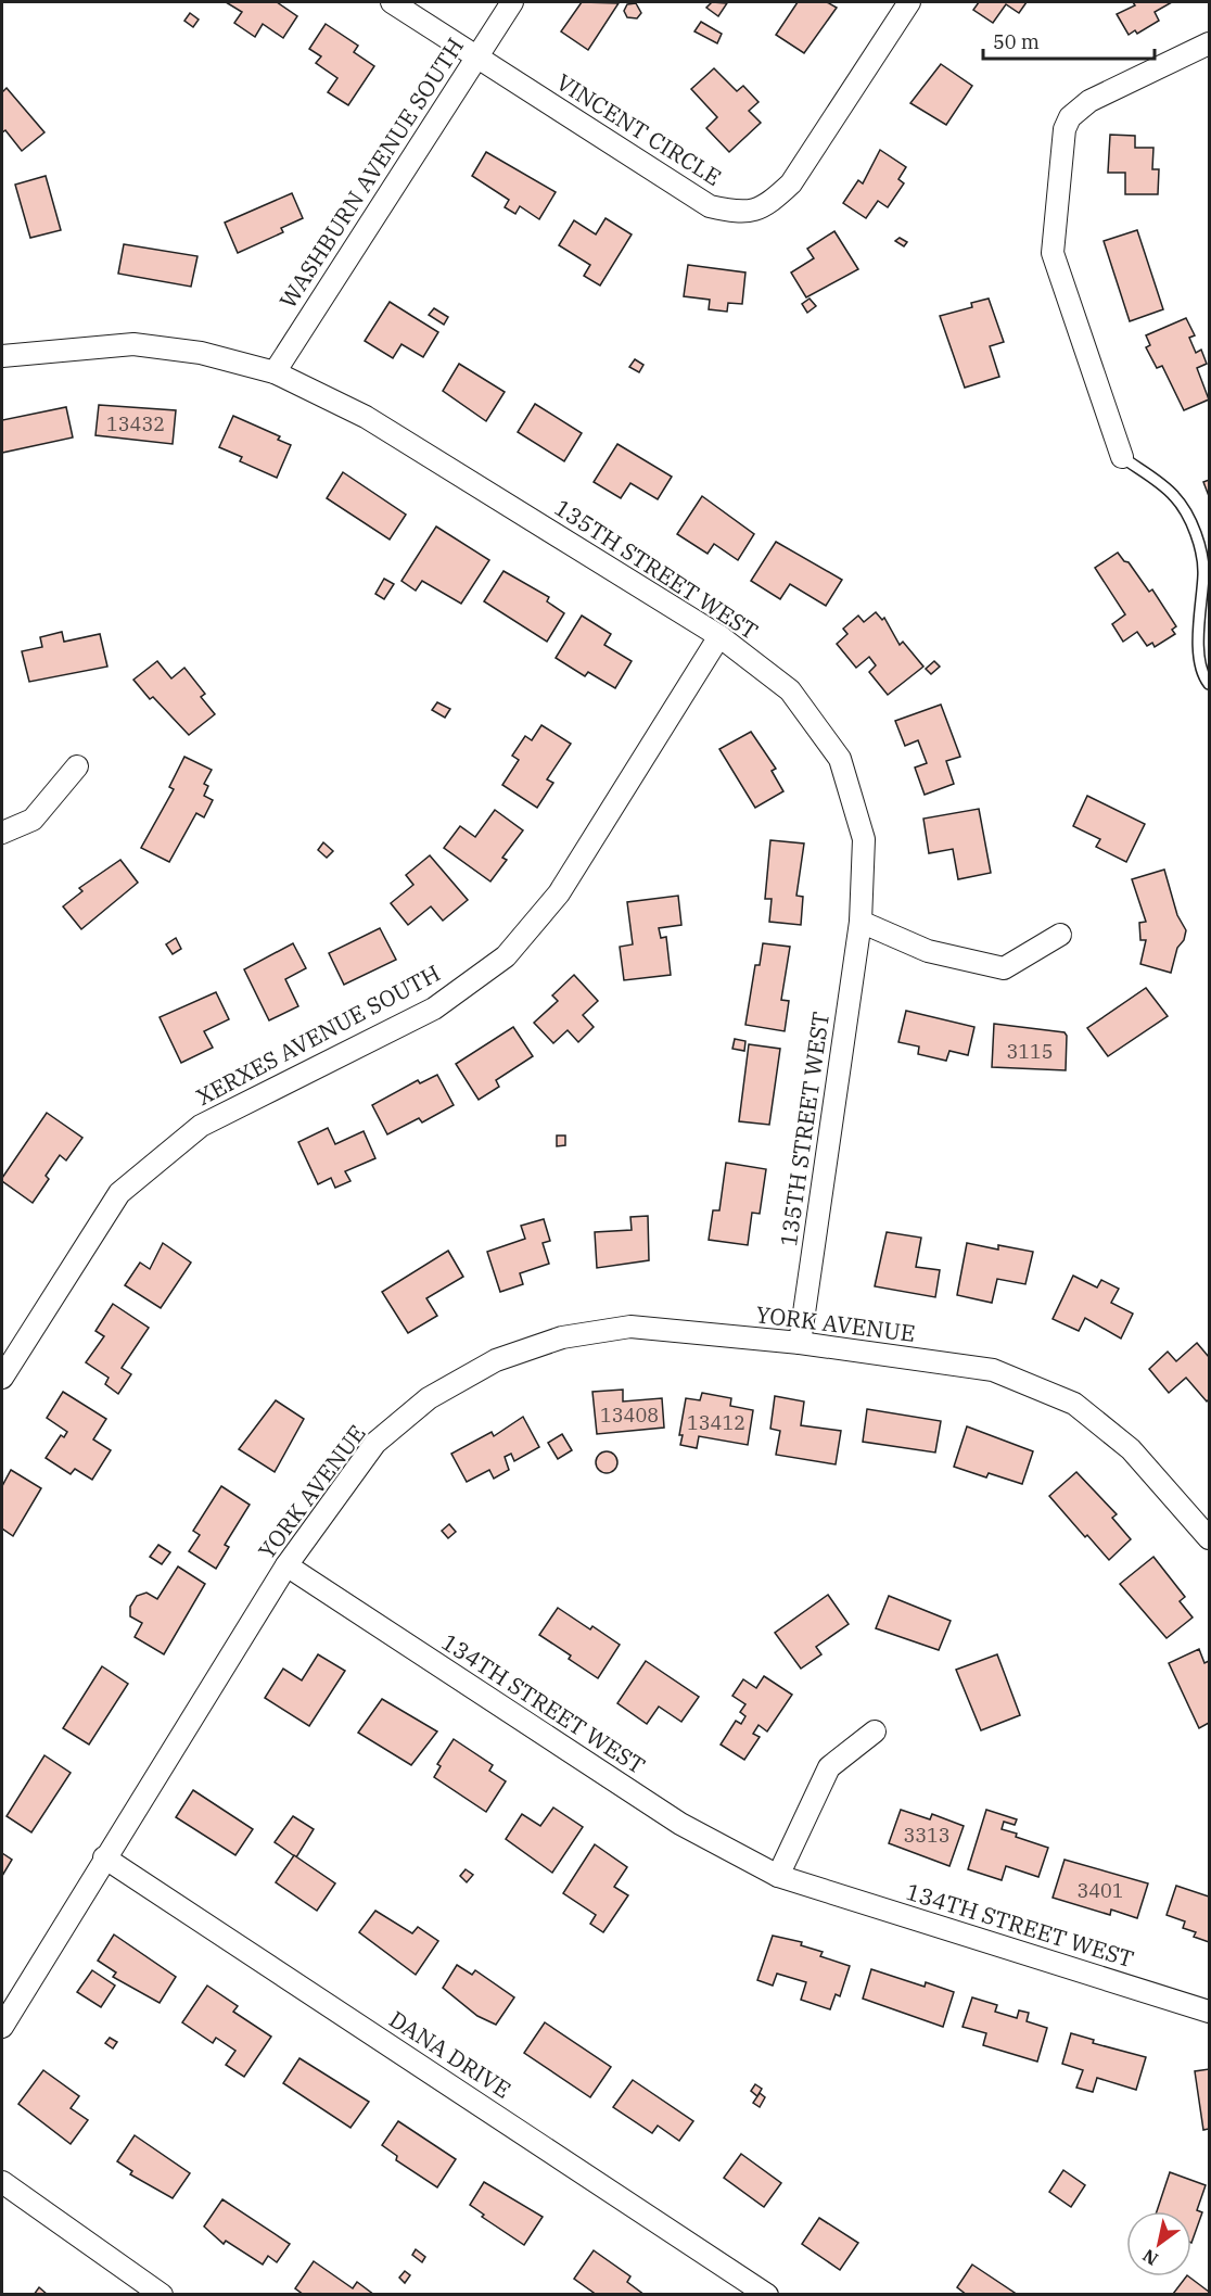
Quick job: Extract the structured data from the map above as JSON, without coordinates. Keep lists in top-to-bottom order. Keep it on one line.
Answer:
{"streets":{"street":["VINCENT CIRCLE","WASHBURN AVENUE SOUTH","135TH STREET WEST","XERXES AVENUE SOUTH","YORK AVENUE","134TH STREET WEST","DANA DRIVE"]},"crossings":[["VINCENT CIRCLE","WASHBURN AVENUE SOUTH"],["WASHBURN AVENUE SOUTH","135TH STREET WEST"],["135TH STREET WEST","XERXES AVENUE SOUTH"],["135TH STREET WEST","YORK AVENUE"],["YORK AVENUE","134TH STREET WEST"],["YORK AVENUE","DANA DRIVE"]],"house_numbers":["13432","3115","13408","13412","3313","3401"],"scale_bar":"50 m","north":"bottom left"}
